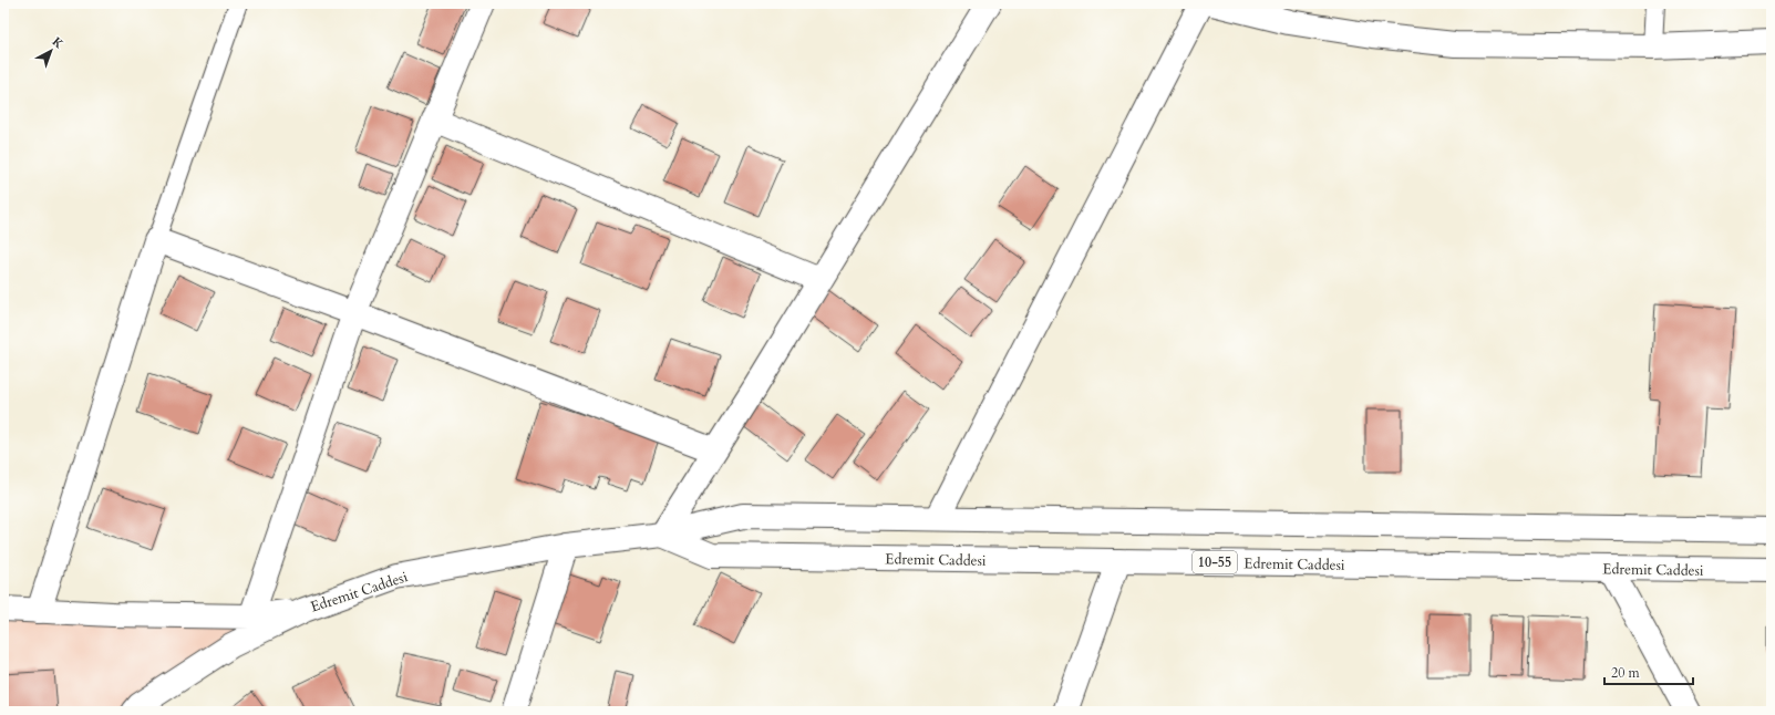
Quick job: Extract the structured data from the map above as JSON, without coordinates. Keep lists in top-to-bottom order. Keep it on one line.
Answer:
{"streets":{"street":["Edremit Caddesi","10-55"]},"scale_bar":"20 m","north":"top right"}
